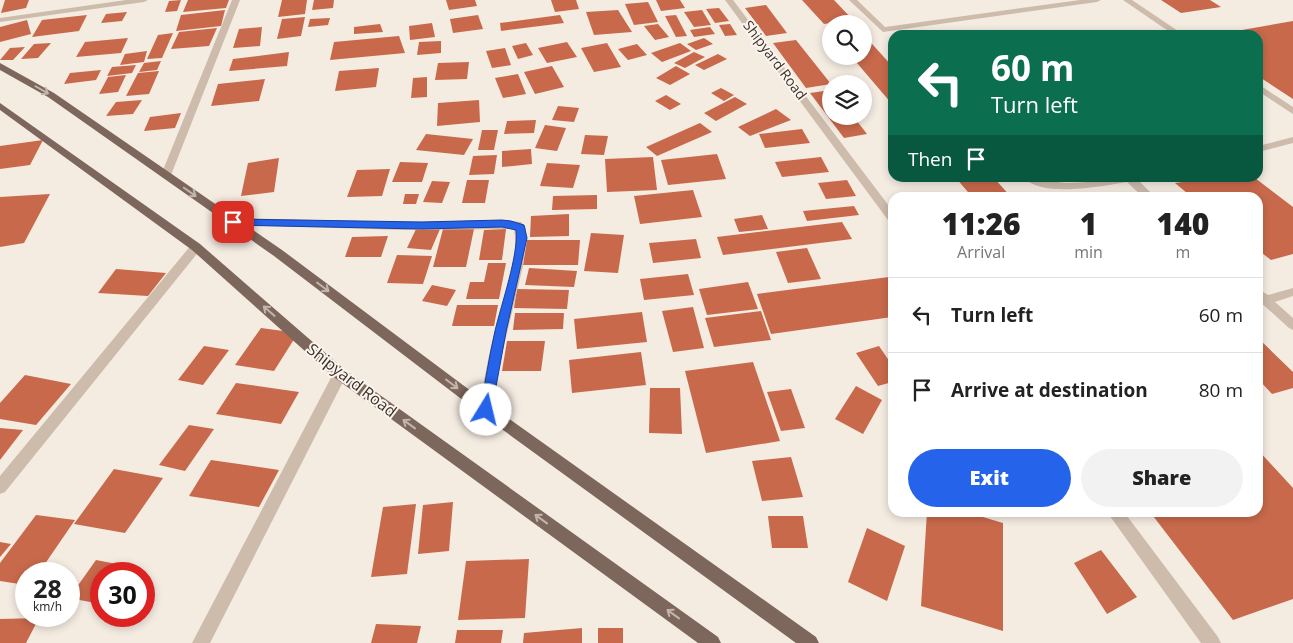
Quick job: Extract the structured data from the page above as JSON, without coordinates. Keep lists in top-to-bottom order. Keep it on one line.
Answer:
{"streets":{"main road":["Shipyard Road"]},"one_way":["Shipyard Road"],"page":{"turn":["60 m","Turn left"],"then":"Then","eta":["11:26","Arrival","1","min","140","m"],"list":[{"name":"Turn left","value":"60 m"},{"name":"Arrive at destination","value":"80 m"}],"buttons":["Exit","Share"],"speed":"28 km/h","limit":"30"}}
